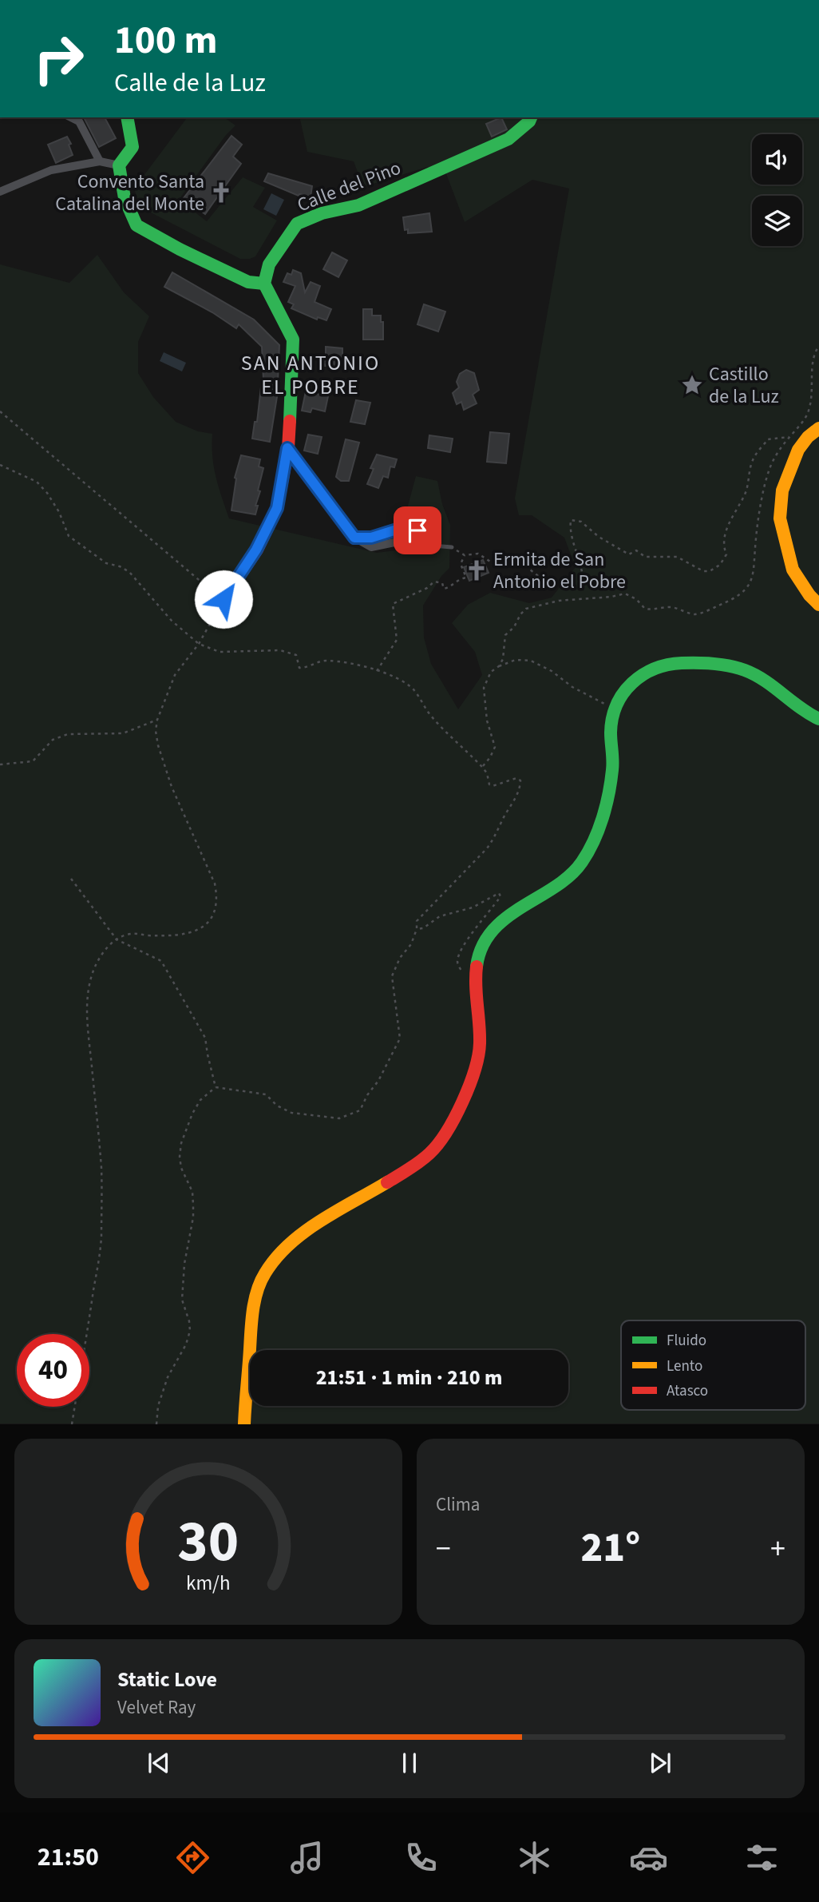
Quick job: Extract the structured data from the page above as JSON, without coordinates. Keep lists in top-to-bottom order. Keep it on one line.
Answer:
{"streets":{"street":["Calle del Pino"]},"districts":["SAN ANTONIO EL POBRE"],"places":{"church":["Convento Santa Catalina del Monte","Ermita de San Antonio el Pobre"],"place":["Castillo de la Luz"]},"legend":["Fluido","Lento","Atasco"],"page":{"turn":["100 m","Calle de la Luz"],"limit":"40","trip":"21:51 · 1 min · 210 m","tile":"Clima","heat":["−","21°","+"],"song":["Static Love","Velvet Ray"],"tabs":"21:50","gauge":["30","km/h"]}}
